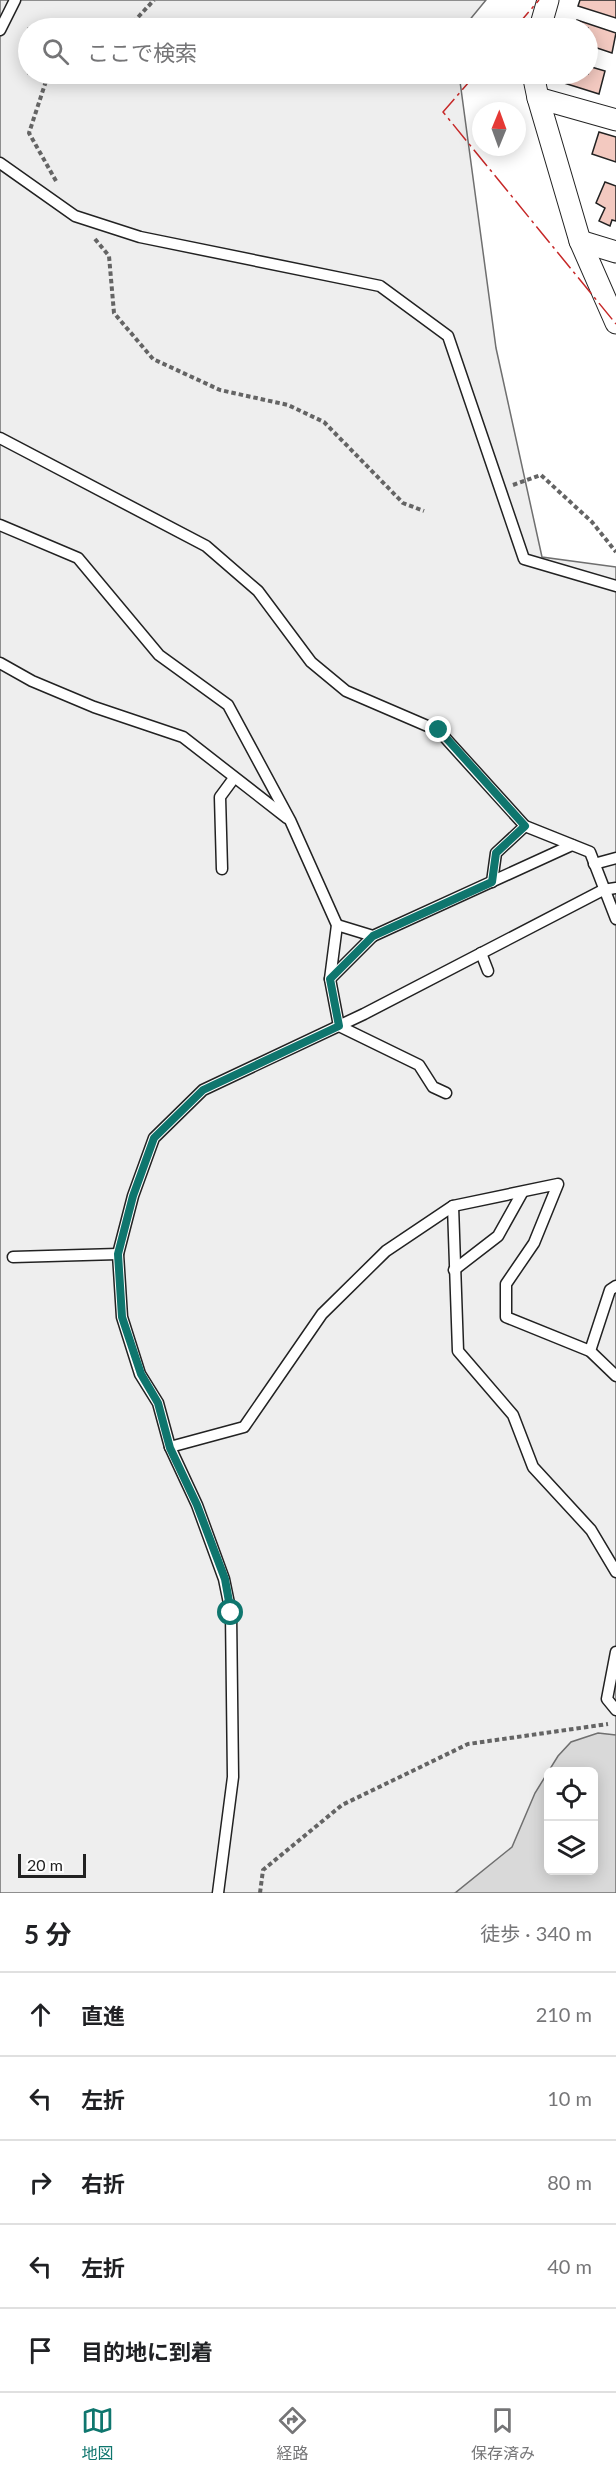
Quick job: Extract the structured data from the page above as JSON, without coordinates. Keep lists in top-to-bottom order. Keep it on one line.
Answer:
{"scale_bar":"20 m","north":"top","page":{"search":"ここで検索","scale":"20 m","heading":["5 分","徒歩 · 340 m"],"list":[["直進","210 m"],["左折","10 m"],["右折","80 m"],["左折","40 m"],"目的地に到着"],"nav":["地図","経路","保存済み"]}}
